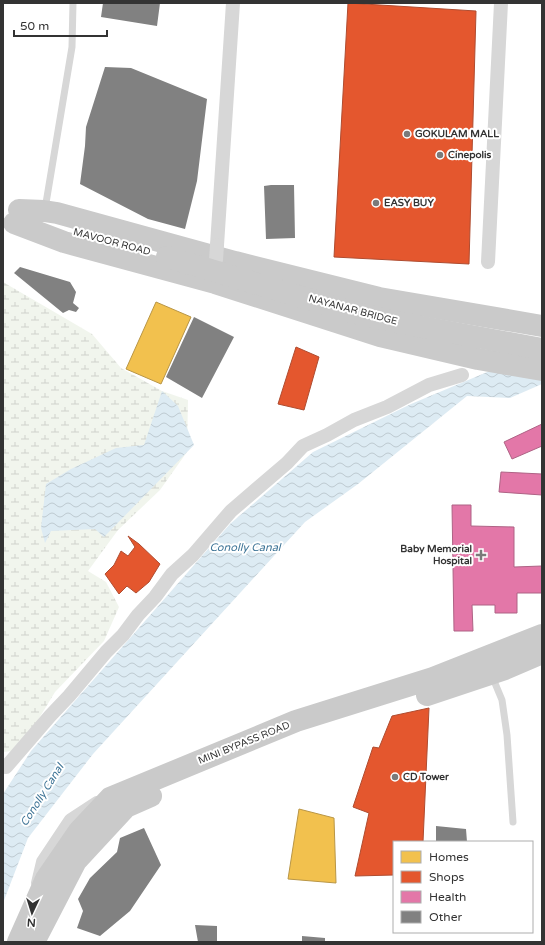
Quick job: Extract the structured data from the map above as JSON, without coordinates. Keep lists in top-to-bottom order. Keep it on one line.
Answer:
{"streets":{"main road":["MAVOOR ROAD","NAYANAR BRIDGE","MINI BYPASS ROAD"]},"crossings":[["MAVOOR ROAD","NAYANAR BRIDGE"]],"water":["Conolly Canal"],"places":{"other":["GOKULAM MALL","Cinepolis","EASY BUY","CD Tower"],"health":["Baby Memorial Hospital"]},"legend":["Homes","Shops","Health","Other"],"scale_bar":"50 m","north":"bottom"}
